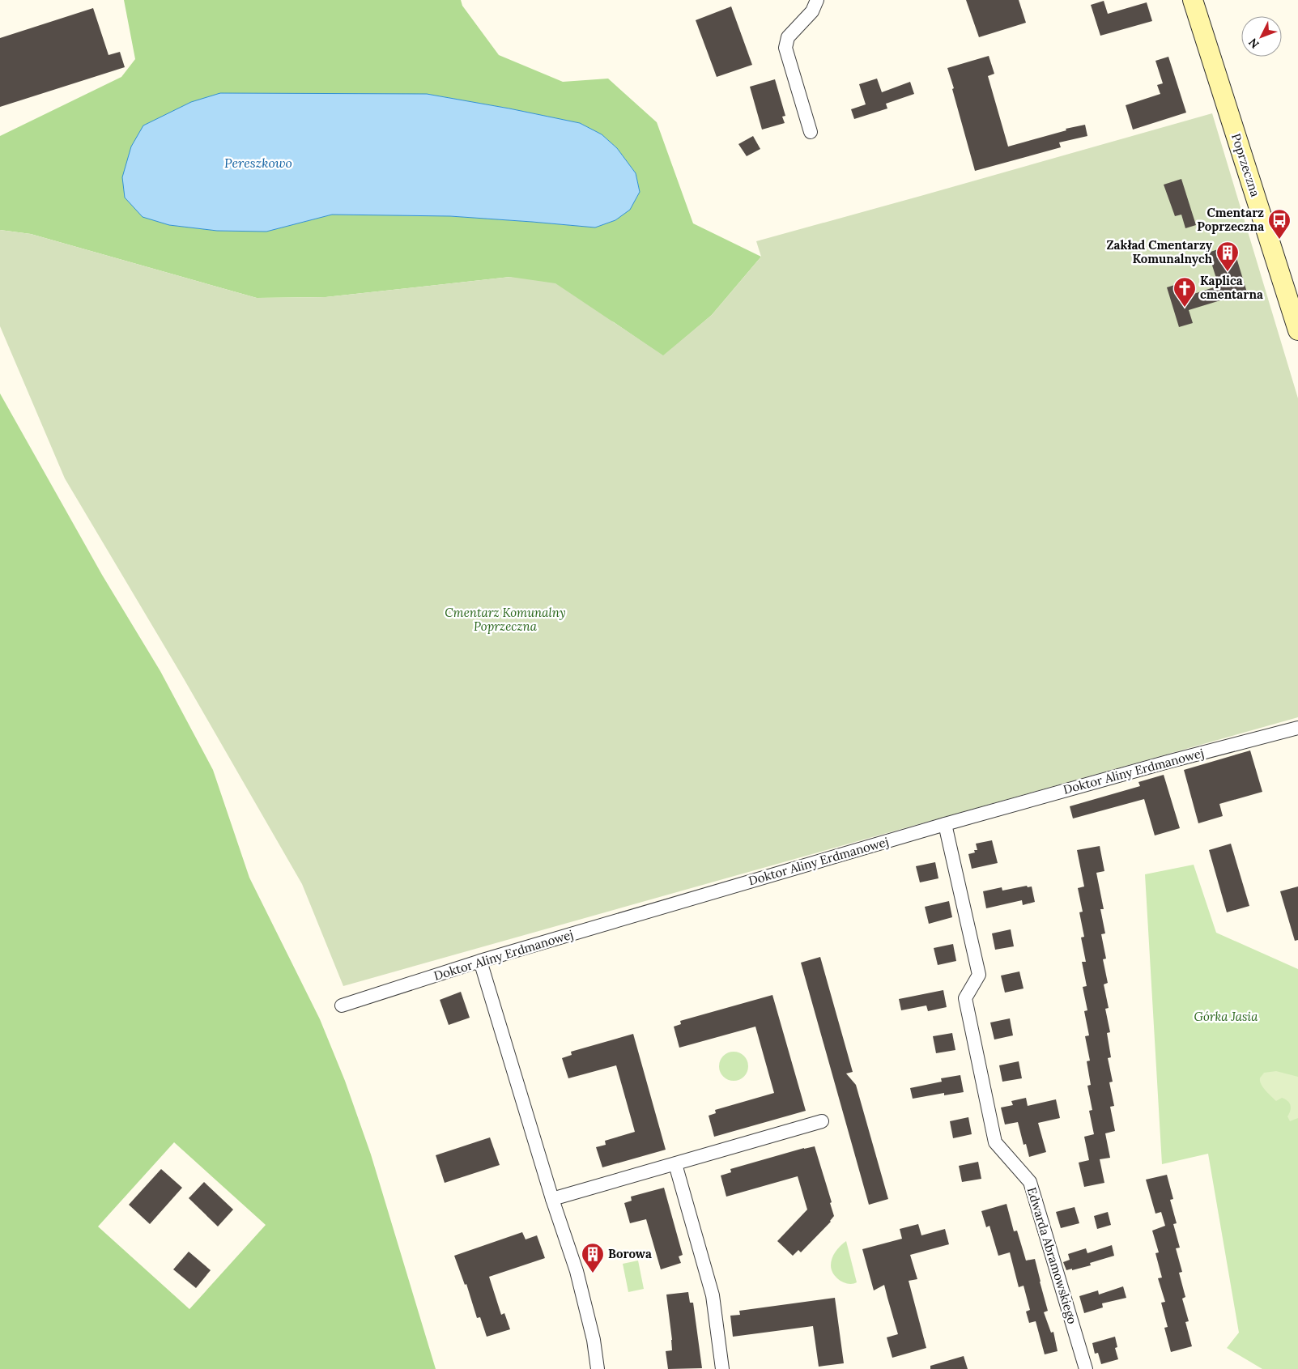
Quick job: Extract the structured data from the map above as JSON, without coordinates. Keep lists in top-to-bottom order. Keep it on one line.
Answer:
{"streets":{"street":["Poprzeczna","Doktor Aliny Erdmanowej","Edwarda Abramowskiego"]},"crossings":[["Doktor Aliny Erdmanowej","Edwarda Abramowskiego"]],"water":["Pereszkowo"],"parks":["Cmentarz Komunalny Poprzeczna","Górka Jasia"],"places":{"bus stop":["Cmentarz Poprzeczna"],"building":["Zakład Cmentarzy Komunalnych","Borowa"],"church":["Kaplica cmentarna"]},"north":"bottom left"}
